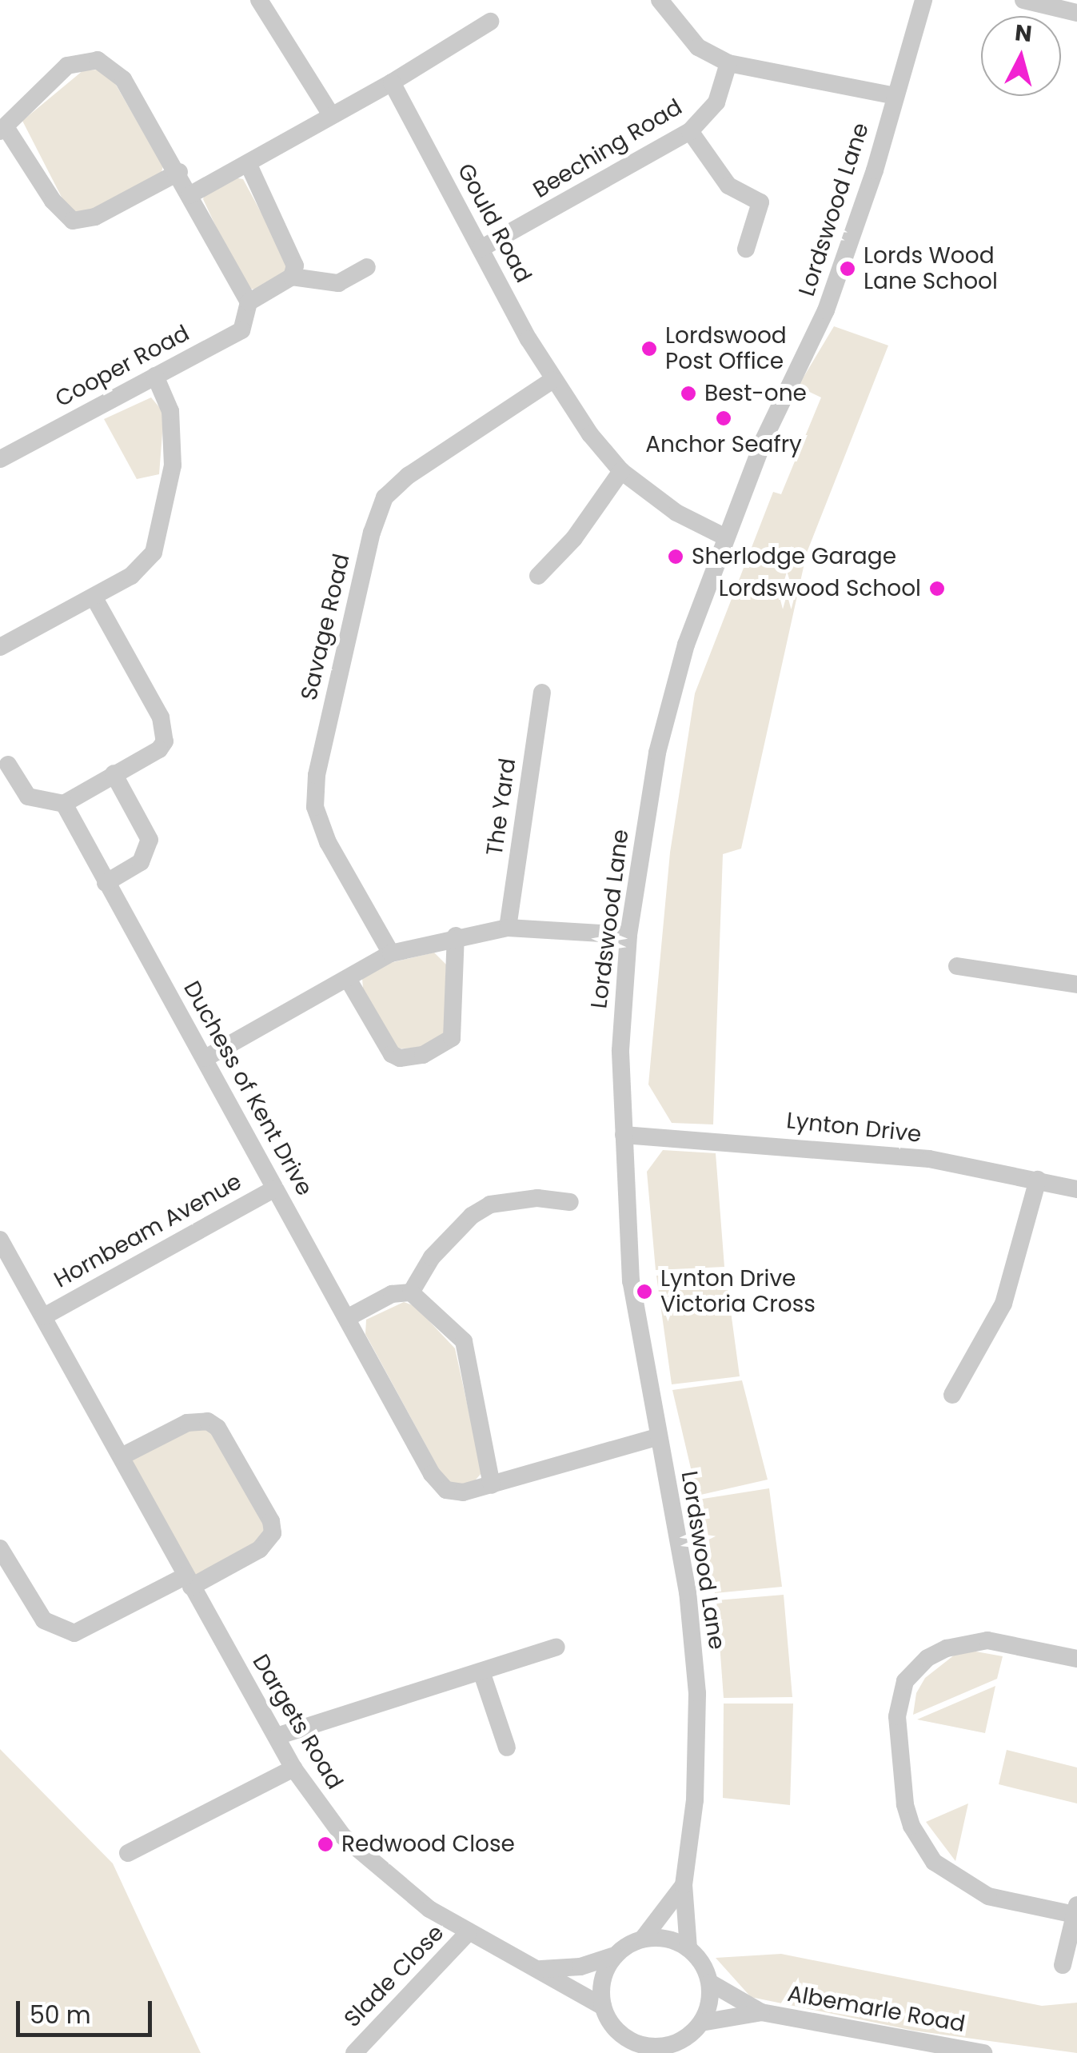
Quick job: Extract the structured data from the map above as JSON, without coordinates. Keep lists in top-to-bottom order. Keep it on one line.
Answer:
{"streets":{"street":["Beeching Road","Lordswood Lane","Gould Road","Cooper Road","Savage Road","The Yard","Duchess of Kent Drive","Lynton Drive","Hornbeam Avenue","Dargets Road","Slade Close","Albemarle Road"]},"crossings":[["Beeching Road","Gould Road"],["Lordswood Lane","Gould Road"],["Lordswood Lane","Duchess of Kent Drive"],["Lordswood Lane","Lynton Drive"],["Lordswood Lane","Dargets Road"],["Lordswood Lane","Albemarle Road"],["Gould Road","Savage Road"],["Duchess of Kent Drive","Hornbeam Avenue"],["Hornbeam Avenue","Dargets Road"],["Dargets Road","Slade Close"],["Dargets Road","Albemarle Road"]],"places":["Lords Wood Lane School","Lordswood Post Office","Best-one","Anchor Seafry","Sherlodge Garage","Lordswood School","Lynton Drive Victoria Cross","Redwood Close"],"scale_bar":"50 m","north":"top"}
